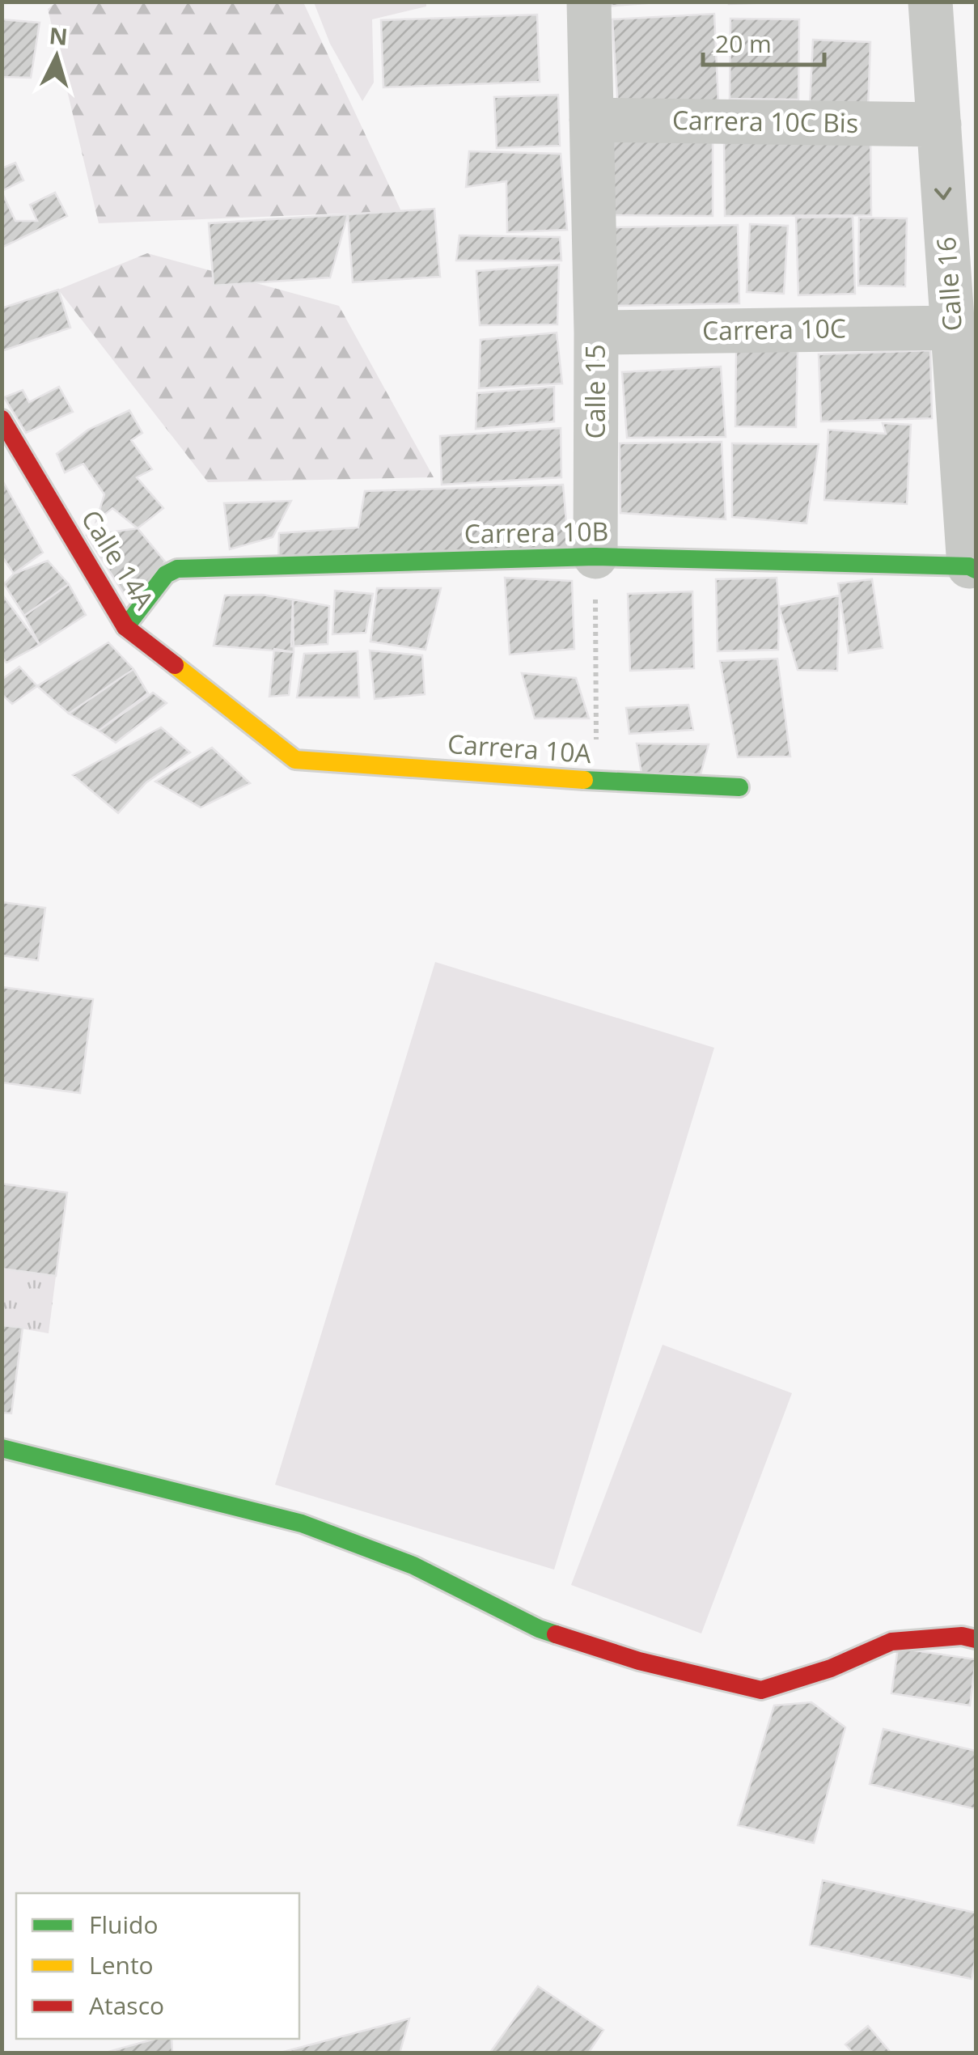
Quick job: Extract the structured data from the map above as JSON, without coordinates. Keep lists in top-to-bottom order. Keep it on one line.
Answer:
{"streets":{"street":["Carrera 10C Bis","Calle 16","Carrera 10C","Calle 15","Carrera 10B","Calle 14A","Carrera 10A"]},"crossings":[["Carrera 10C Bis","Calle 16"],["Carrera 10C Bis","Calle 15"],["Calle 16","Carrera 10C"],["Calle 16","Carrera 10B"],["Carrera 10C","Calle 15"],["Calle 15","Carrera 10B"],["Carrera 10B","Calle 14A"],["Calle 14A","Carrera 10A"]],"one_way":["Calle 16"],"legend":["Fluido","Lento","Atasco"],"scale_bar":"20 m","north":"top"}
